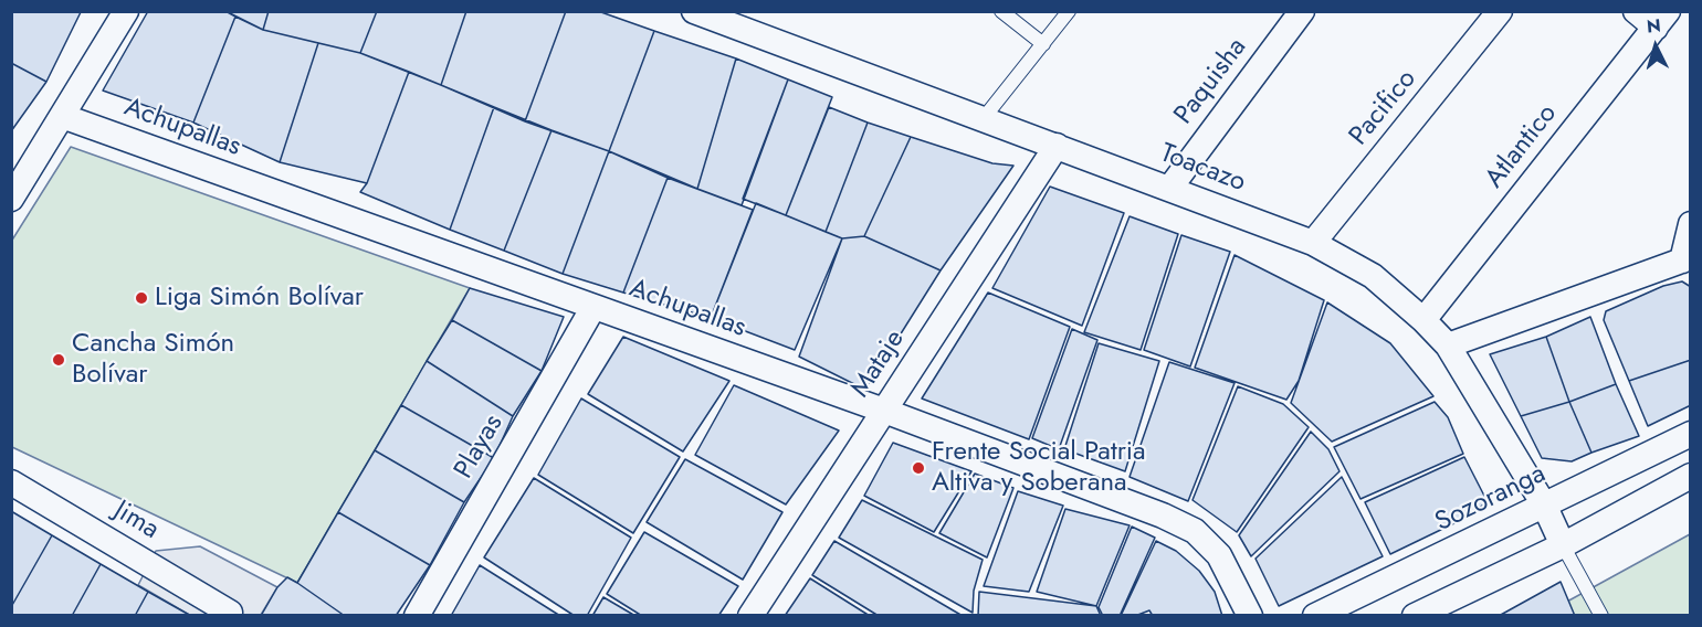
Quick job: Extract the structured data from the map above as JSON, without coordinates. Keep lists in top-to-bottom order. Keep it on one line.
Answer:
{"streets":{"street":["Paquisha","Pacifico","Achupallas","Atlantico","Toacazo","Mataje","Playas","Sozoranga","Jima"]},"crossings":[["Paquisha","Toacazo"],["Pacifico","Toacazo"],["Achupallas","Mataje"],["Achupallas","Playas"],["Atlantico","Toacazo"],["Toacazo","Mataje"],["Toacazo","Sozoranga"]],"places":["Liga Simón Bolívar","Cancha Simón Bolívar","Frente Social Patria Altiva y Soberana"],"north":"top"}
